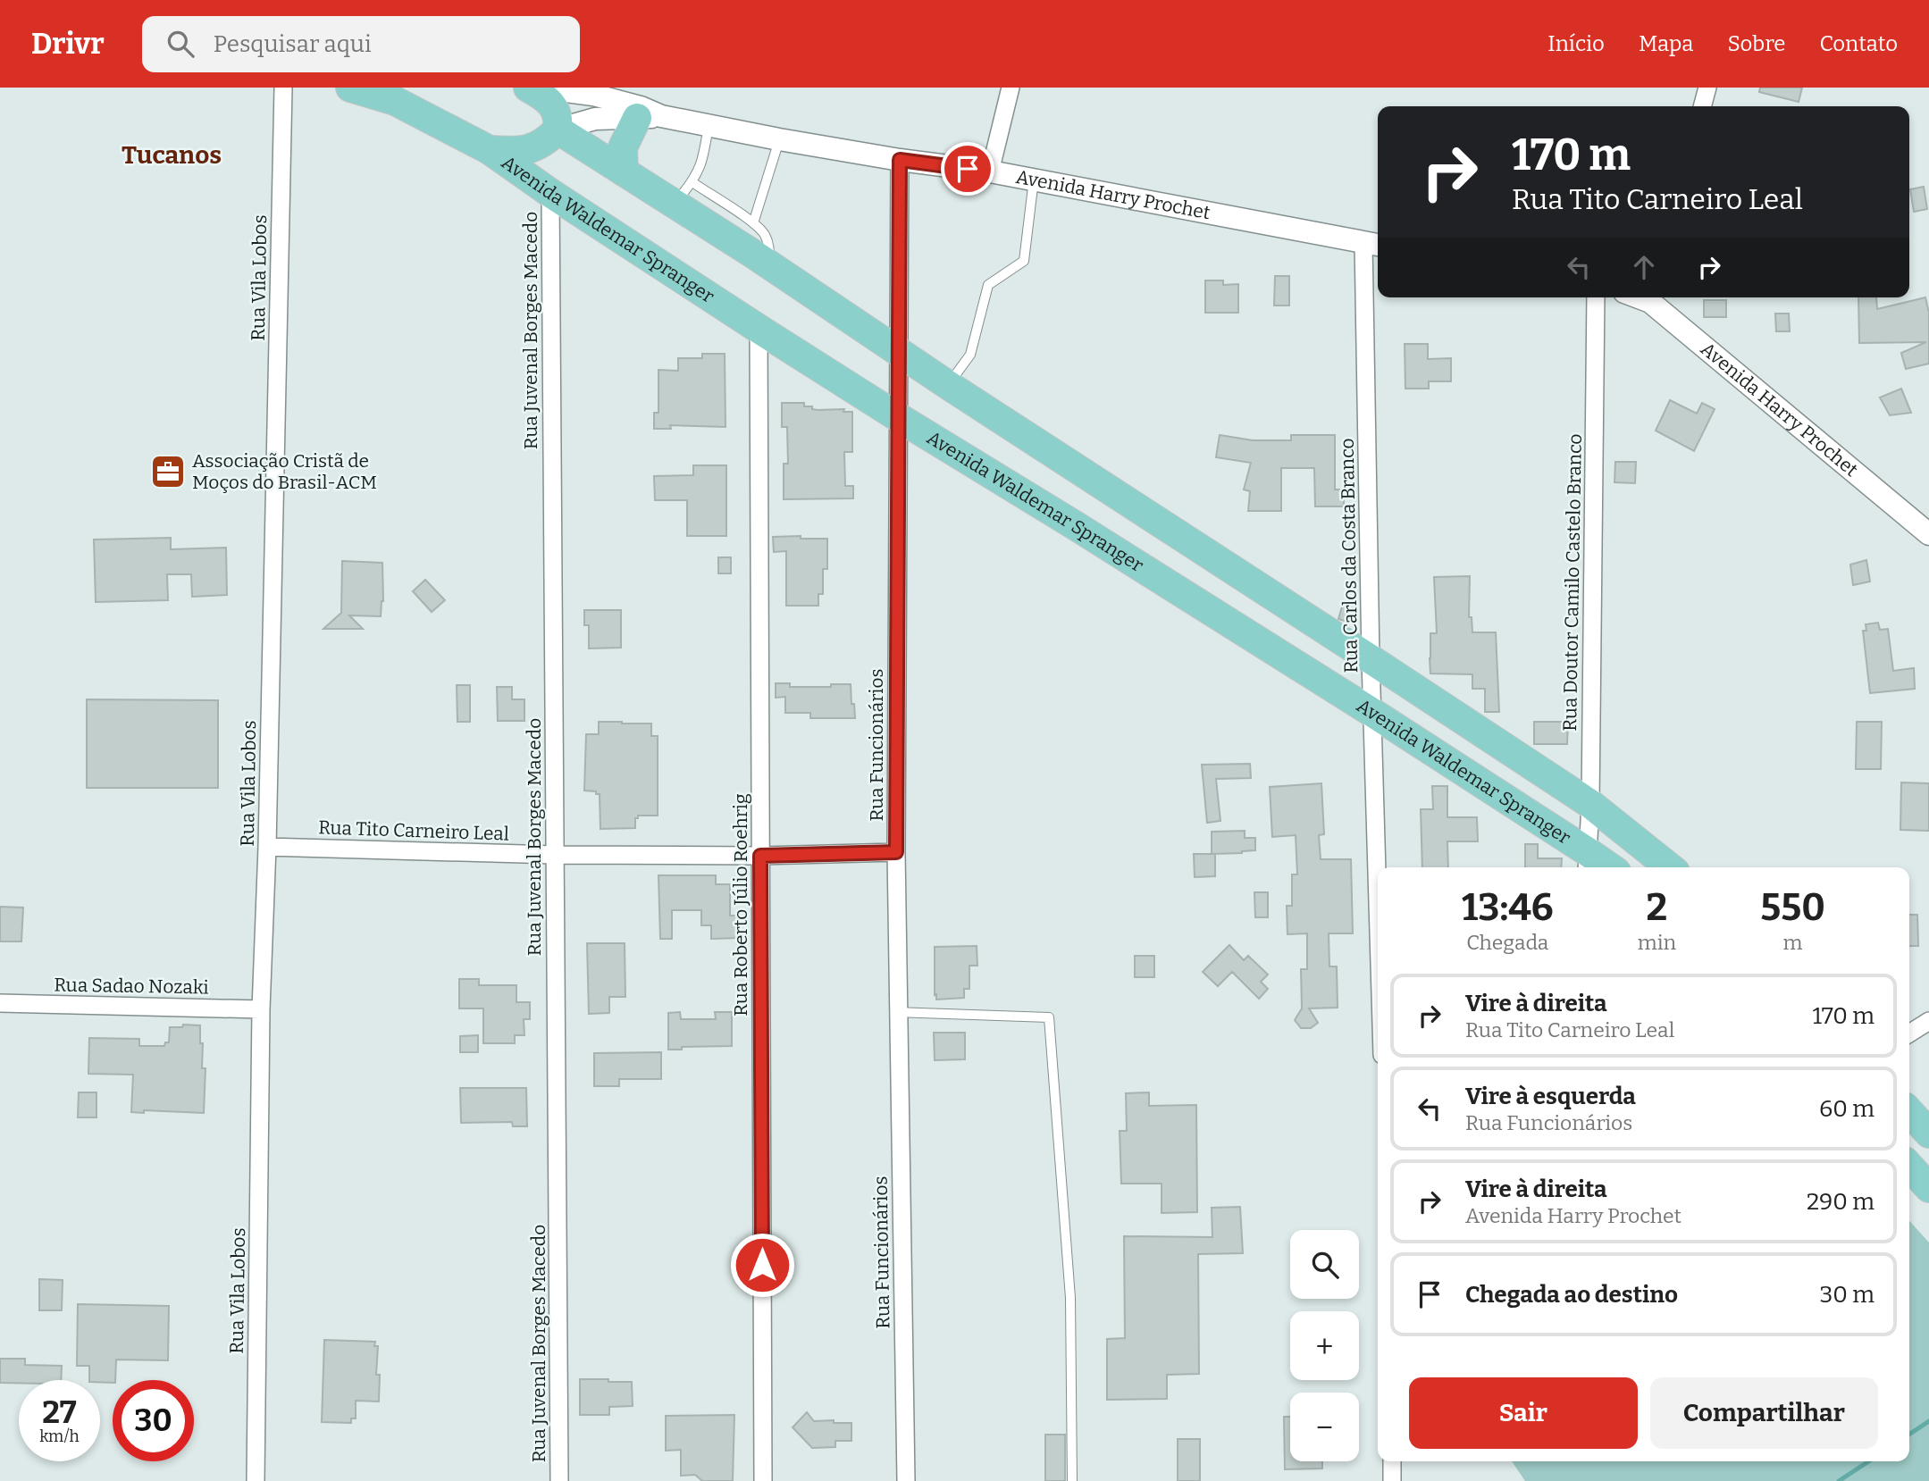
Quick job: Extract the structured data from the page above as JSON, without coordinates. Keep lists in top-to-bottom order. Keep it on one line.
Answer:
{"streets":{"main road":["Avenida Waldemar Spranger"],"street":["Avenida Harry Prochet","Rua Vila Lobos","Rua Juvenal Borges Macedo","Rua Carlos da Costa Branco","Rua Doutor Camilo Castelo Branco","Rua Funcionários","Rua Tito Carneiro Leal","Rua Roberto Júlio Roehrig","Rua Sadao Nozaki"]},"crossings":[["Avenida Harry Prochet","Rua Carlos da Costa Branco"],["Avenida Harry Prochet","Rua Funcionários"],["Avenida Waldemar Spranger","Rua Juvenal Borges Macedo"],["Avenida Waldemar Spranger","Rua Carlos da Costa Branco"],["Avenida Waldemar Spranger","Rua Doutor Camilo Castelo Branco"],["Avenida Waldemar Spranger","Rua Funcionários"],["Avenida Waldemar Spranger","Rua Roberto Júlio Roehrig"],["Rua Vila Lobos","Rua Tito Carneiro Leal"],["Rua Vila Lobos","Rua Sadao Nozaki"],["Rua Juvenal Borges Macedo","Rua Tito Carneiro Leal"],["Rua Funcionários","Rua Tito Carneiro Leal"],["Rua Tito Carneiro Leal","Rua Roberto Júlio Roehrig"]],"districts":["Tucanos"],"places":{"office":["Associação Cristã de Moços do Brasil-ACM"]},"page":{"header":"Drivr","search":"Pesquisar aqui","nav":["Início","Mapa","Sobre","Contato"],"turn":["170 m","Rua Tito Carneiro Leal"],"eta":["13:46","Chegada","2","min","550","m"],"list":[{"name":"Vire à direita","note":"Rua Tito Carneiro Leal","value":"170 m"},{"name":"Vire à esquerda","note":"Rua Funcionários","value":"60 m"},{"name":"Vire à direita","note":"Avenida Harry Prochet","value":"290 m"},{"name":"Chegada ao destino","value":"30 m"}],"map_buttons":["+","−"],"buttons":["Sair","Compartilhar"],"speed":"27 km/h","limit":"30"}}
